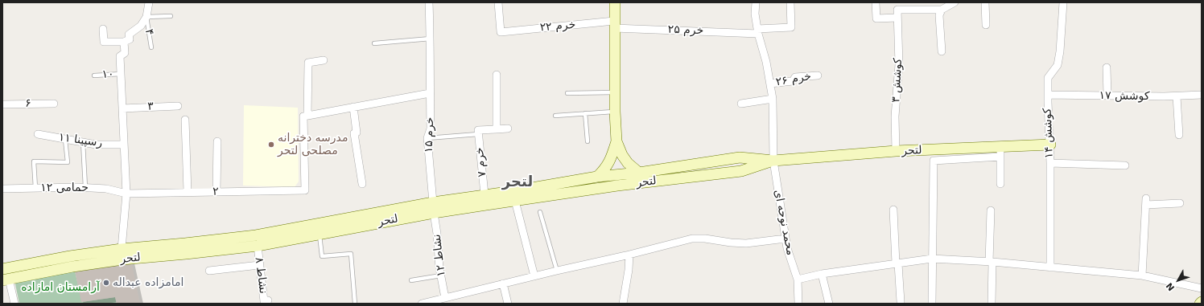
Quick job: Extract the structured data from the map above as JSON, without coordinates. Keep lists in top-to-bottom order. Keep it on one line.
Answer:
{"streets":{"street":["خرم ۲۲","خرم ۲۵","خرم ۲۶","کوشش ۳","کوشش ۱۷","۶","۳","کوشش ۱۴","خرم ۱۵","رسپینا ۱۱","لتحر","خرم ۷","حمامی ۱۲","۲","محمد نوحه ای","نشاط ۱۲","نشاط ۸"],"lane":["۴","۱۰"]},"crossings":[["خرم ۲۲","خرم ۲۵"],["خرم ۲۵","محمد نوحه ای"],["خرم ۲۶","محمد نوحه ای"],["کوشش ۳","لتحر"],["کوشش ۱۷","کوشش ۱۴"],["کوشش ۱۴","لتحر"],["خرم ۱۵","لتحر"],["خرم ۱۵","نشاط ۱۲"],["لتحر","خرم ۷"],["لتحر","محمد نوحه ای"],["لتحر","نشاط ۱۲"],["لتحر","نشاط ۸"],["حمامی ۱۲","۲"]],"districts":["لتحر"],"parks":["آرامستان امازاده"],"places":["مدرسه دخترانه مصلحی لتحر","امامزاده عبداله"],"north":"bottom left"}
